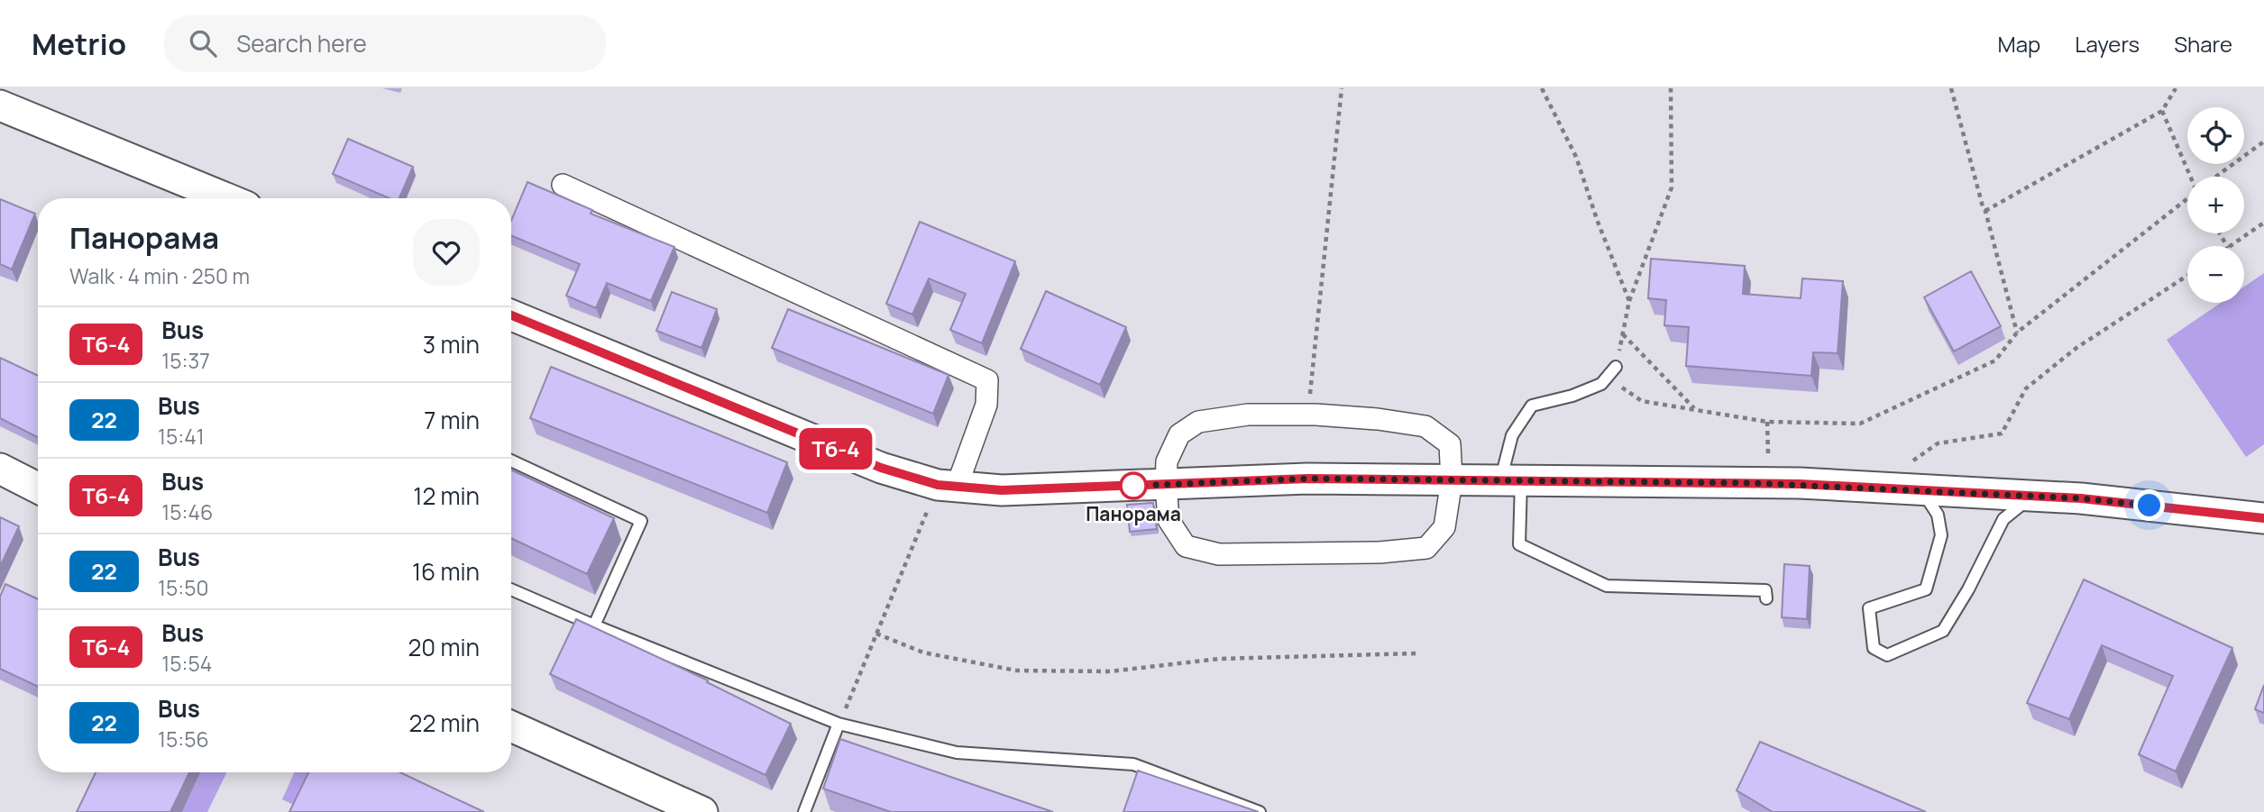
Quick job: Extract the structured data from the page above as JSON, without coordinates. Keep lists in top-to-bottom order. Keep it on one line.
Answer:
{"places":["Панорама"],"lines":["bus line Тб-4"],"page":{"header":"Metrio","search":"Search here","nav":["Map","Layers","Share"],"on_map":"Тб-4","map_buttons":["+","−"],"heading":["Панорама","Walk · 4 min · 250 m"],"list":[{"mark":"Тб-4","name":"Bus","note":"15:37","value":"3 min"},{"mark":"22","name":"Bus","note":"15:41","value":"7 min"},{"mark":"Тб-4","name":"Bus","note":"15:46","value":"12 min"},{"mark":"22","name":"Bus","note":"15:50","value":"16 min"},{"mark":"Тб-4","name":"Bus","note":"15:54","value":"20 min"},{"mark":"22","name":"Bus","note":"15:56","value":"22 min"}]}}
